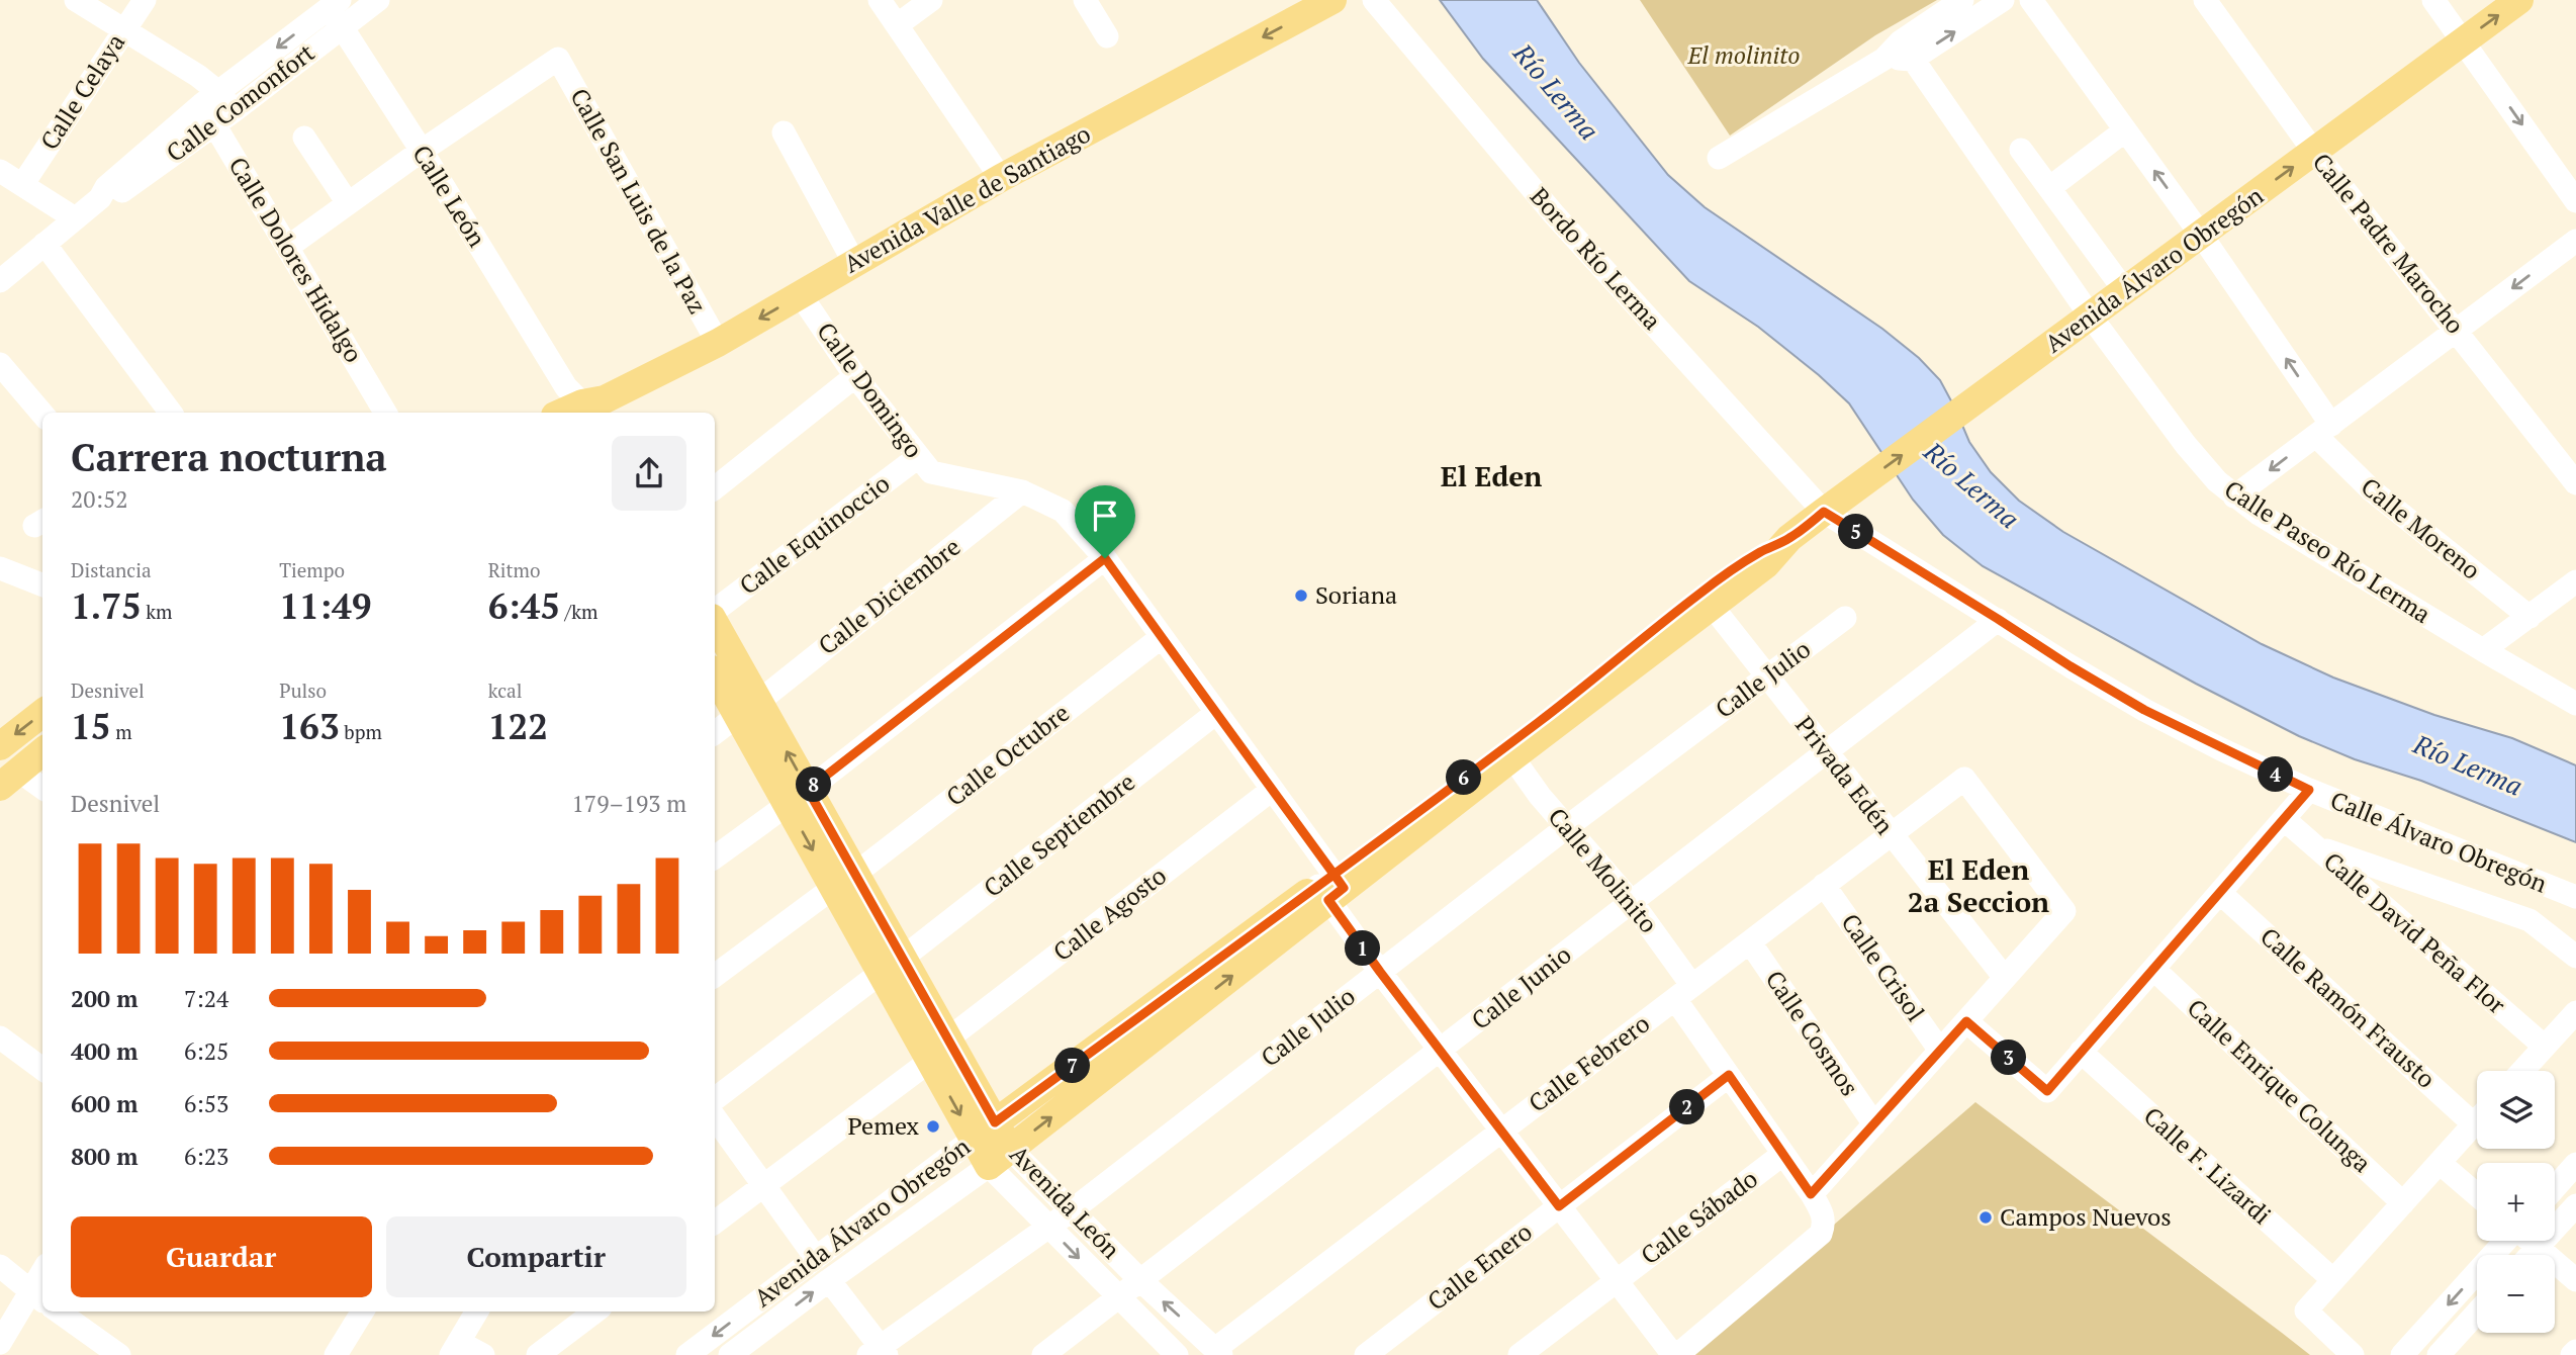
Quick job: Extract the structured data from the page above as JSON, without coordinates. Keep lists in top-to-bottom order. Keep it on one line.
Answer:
{"streets":{"main road":["Avenida Valle de Santiago","Avenida Álvaro Obregón","Avenida León"],"street":["Calle Celaya","Calle Comonfort","Calle León","Calle San Luis de la Paz","Calle Padre Marocho","Bordo Río Lerma","Calle Dolores Hidalgo","Calle Domingo","Calle Moreno","Calle Equinoccio","Calle Paseo Río Lerma","Calle Diciembre","Calle Julio","Calle Octubre","Privada Edén","Calle Septiembre","Calle Álvaro Obregón","Calle Molinito","Calle Agosto","Calle David Peña Flor","Calle Crisol","Calle Junio","Calle Ramón Frausto","Calle Cosmos","Calle Febrero","Calle Enrique Colunga","Calle F. Lizardi","Calle Sábado","Calle Enero"]},"crossings":[["Calle Celaya","Calle Dolores Hidalgo"],["Calle Comonfort","Calle León"],["Calle Comonfort","Calle Dolores Hidalgo"],["Calle León","Avenida Valle de Santiago"],["Calle León","Calle San Luis de la Paz"],["Avenida Valle de Santiago","Calle San Luis de la Paz"],["Avenida Valle de Santiago","Calle Domingo"],["Calle Padre Marocho","Avenida Álvaro Obregón"],["Bordo Río Lerma","Avenida Álvaro Obregón"],["Bordo Río Lerma","Calle Álvaro Obregón"],["Avenida Álvaro Obregón","Calle Domingo"],["Avenida Álvaro Obregón","Calle Moreno"],["Avenida Álvaro Obregón","Calle Paseo Río Lerma"],["Avenida Álvaro Obregón","Privada Edén"],["Avenida Álvaro Obregón","Calle Álvaro Obregón"],["Avenida Álvaro Obregón","Calle Molinito"],["Avenida Álvaro Obregón","Avenida León"],["Calle Domingo","Calle Equinoccio"],["Calle Domingo","Calle Diciembre"],["Calle Domingo","Calle Julio"],["Calle Domingo","Calle Octubre"],["Calle Domingo","Calle Septiembre"],["Calle Domingo","Calle Molinito"],["Calle Domingo","Calle Agosto"],["Calle Domingo","Calle Junio"],["Calle Domingo","Calle Febrero"],["Calle Domingo","Calle Sábado"],["Calle Domingo","Calle Enero"],["Calle Diciembre","Avenida León"],["Calle Julio","Privada Edén"],["Calle Julio","Calle Molinito"],["Calle Julio","Avenida León"],["Calle Octubre","Avenida León"],["Privada Edén","Calle Junio"],["Privada Edén","Calle Febrero"],["Calle Septiembre","Avenida León"],["Calle Álvaro Obregón","Calle Junio"],["Calle Molinito","Calle Junio"],["Calle Molinito","Calle Febrero"],["Calle Molinito","Calle Sábado"],["Calle Molinito","Calle Enero"],["Calle Agosto","Avenida León"],["Calle Crisol","Calle Febrero"],["Calle Junio","Avenida León"],["Calle Cosmos","Calle Febrero"],["Calle Febrero","Avenida León"]],"one_way":["Avenida Valle de Santiago"],"districts":["El Eden","El Eden 2a Seccion"],"water":["Río Lerma"],"parks":["El molinito"],"places":["Soriana","Pemex","Campos Nuevos"],"page":{"heading":["Carrera nocturna","20:52"],"pins":["5","4","6","8","1","3","7","2"],"stats":[["Distancia","1.75 km"],["Tiempo","11:49"],["Ritmo","6:45 /km"],["Desnivel","15 m"],["Pulso","163 bpm"],["kcal","122"]],"chart":["Desnivel","179–193 m"],"list":[{"name":"200 m","note":"7:24"},{"name":"400 m","note":"6:25"},{"name":"600 m","note":"6:53"},{"name":"800 m","note":"6:23"}],"map_buttons":["+","−"],"buttons":["Guardar","Compartir"]}}
